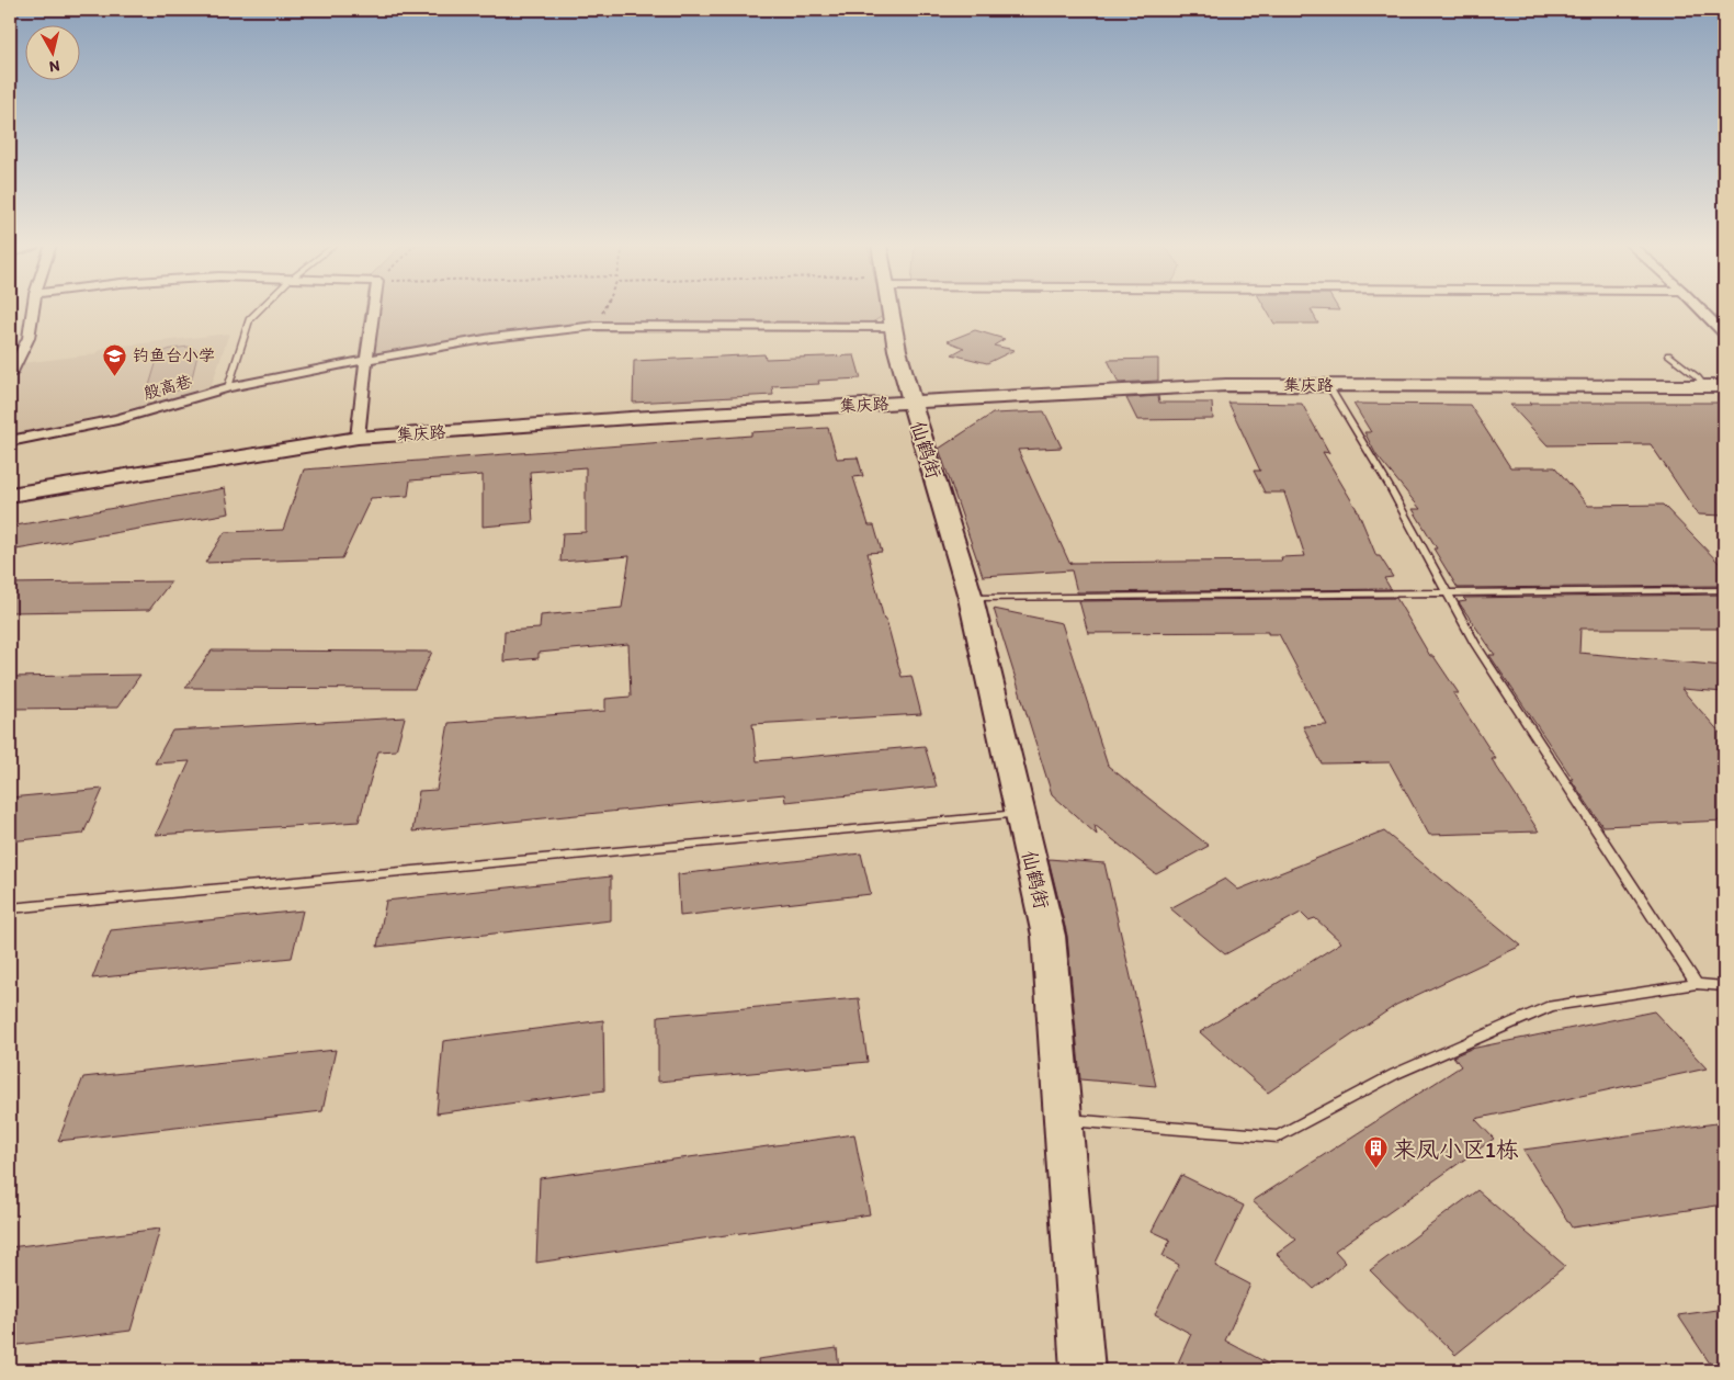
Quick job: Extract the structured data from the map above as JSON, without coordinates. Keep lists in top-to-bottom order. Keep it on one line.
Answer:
{"streets":{"main road":["集庆路","仙鹤街"],"street":["殷高巷"]},"crossings":[["集庆路","仙鹤街"],["殷高巷","仙鹤街"]],"places":{"school or university":["钓鱼台小学"],"building":["来凤小区1栋"]},"north":"bottom"}
